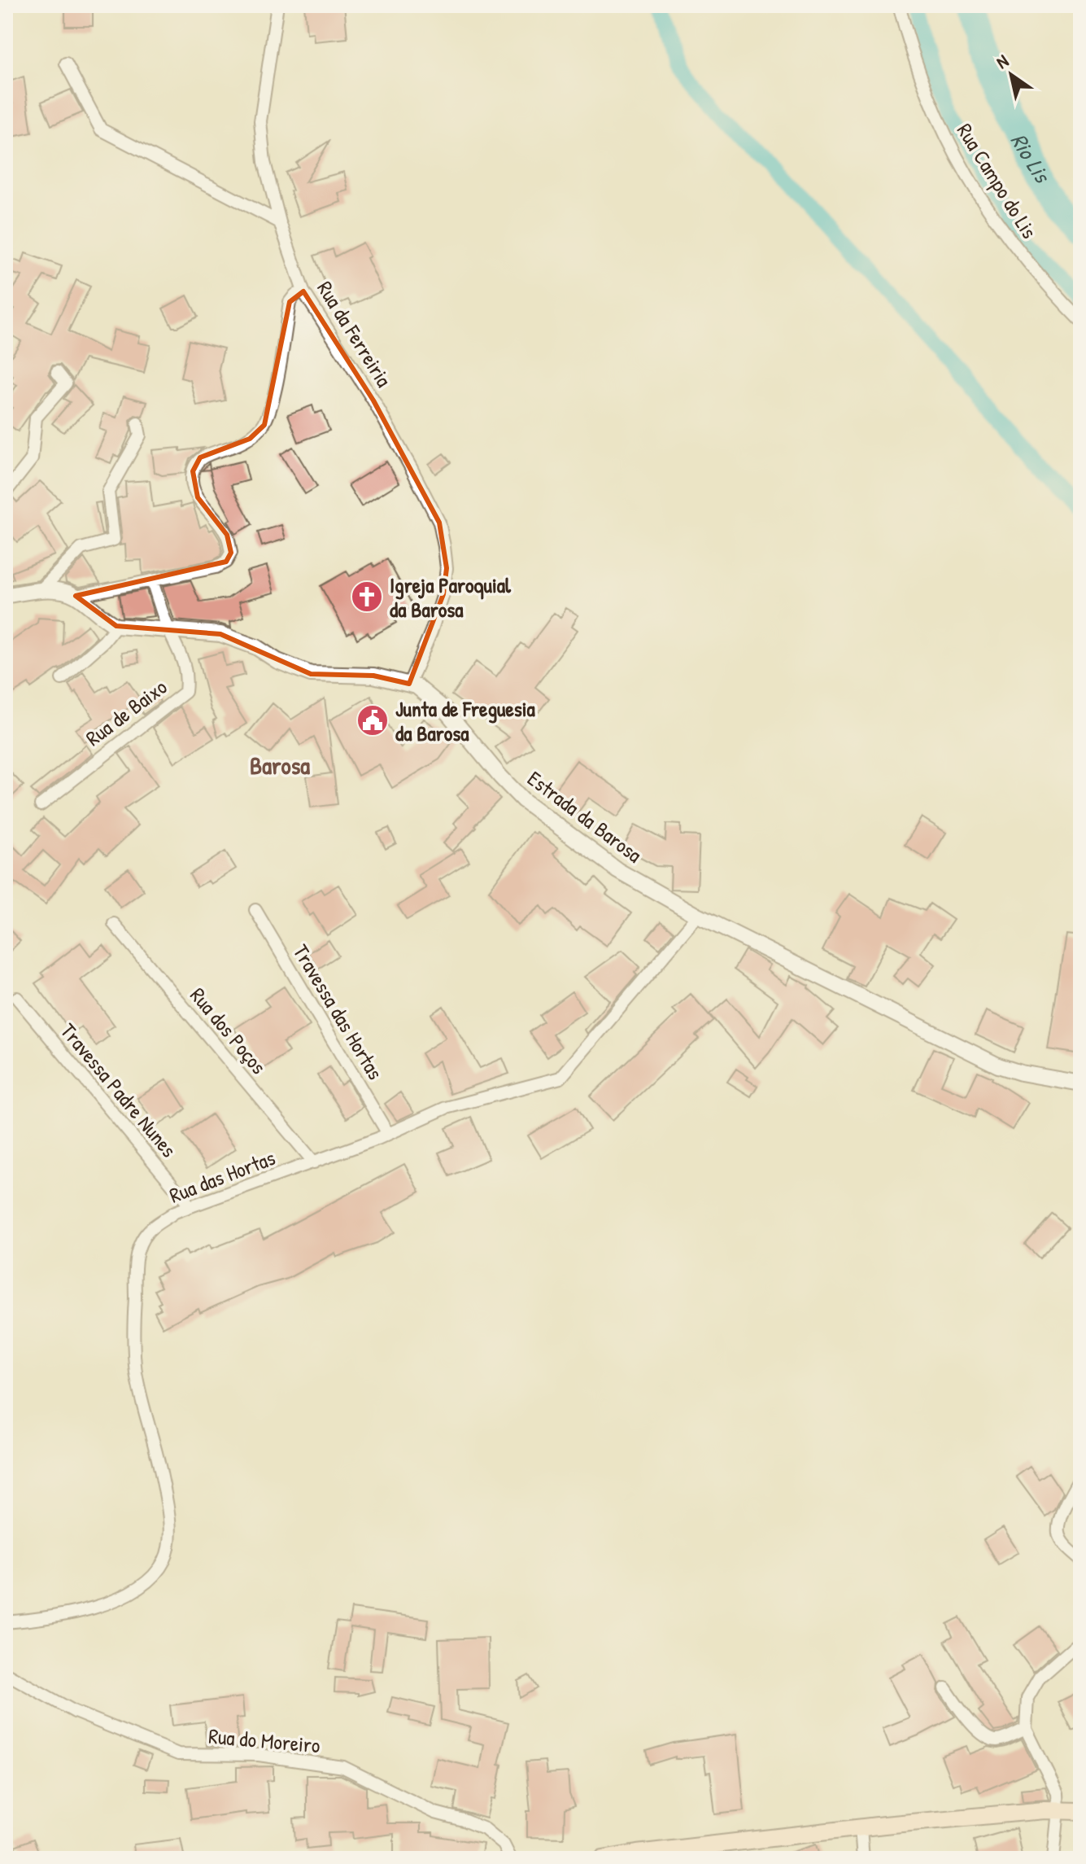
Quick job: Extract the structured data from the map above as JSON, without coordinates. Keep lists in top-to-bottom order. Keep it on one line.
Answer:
{"streets":{"street":["Rua Campo do Lis","Rua da Ferreiria","Rua de Baixo","Estrada da Barosa","Travessa das Hortas","Rua dos Poços","Travessa Padre Nunes","Rua das Hortas","Rua do Moreiro"]},"crossings":[["Rua da Ferreiria","Estrada da Barosa"],["Rua de Baixo","Estrada da Barosa"],["Estrada da Barosa","Rua das Hortas"],["Travessa das Hortas","Rua das Hortas"],["Rua dos Poços","Rua das Hortas"],["Travessa Padre Nunes","Rua das Hortas"]],"districts":["Barosa"],"water":["Rio Lis"],"places":{"church":["Igreja Paroquial da Barosa"],"public building":["Junta de Freguesia da Barosa"]},"north":"top left"}
